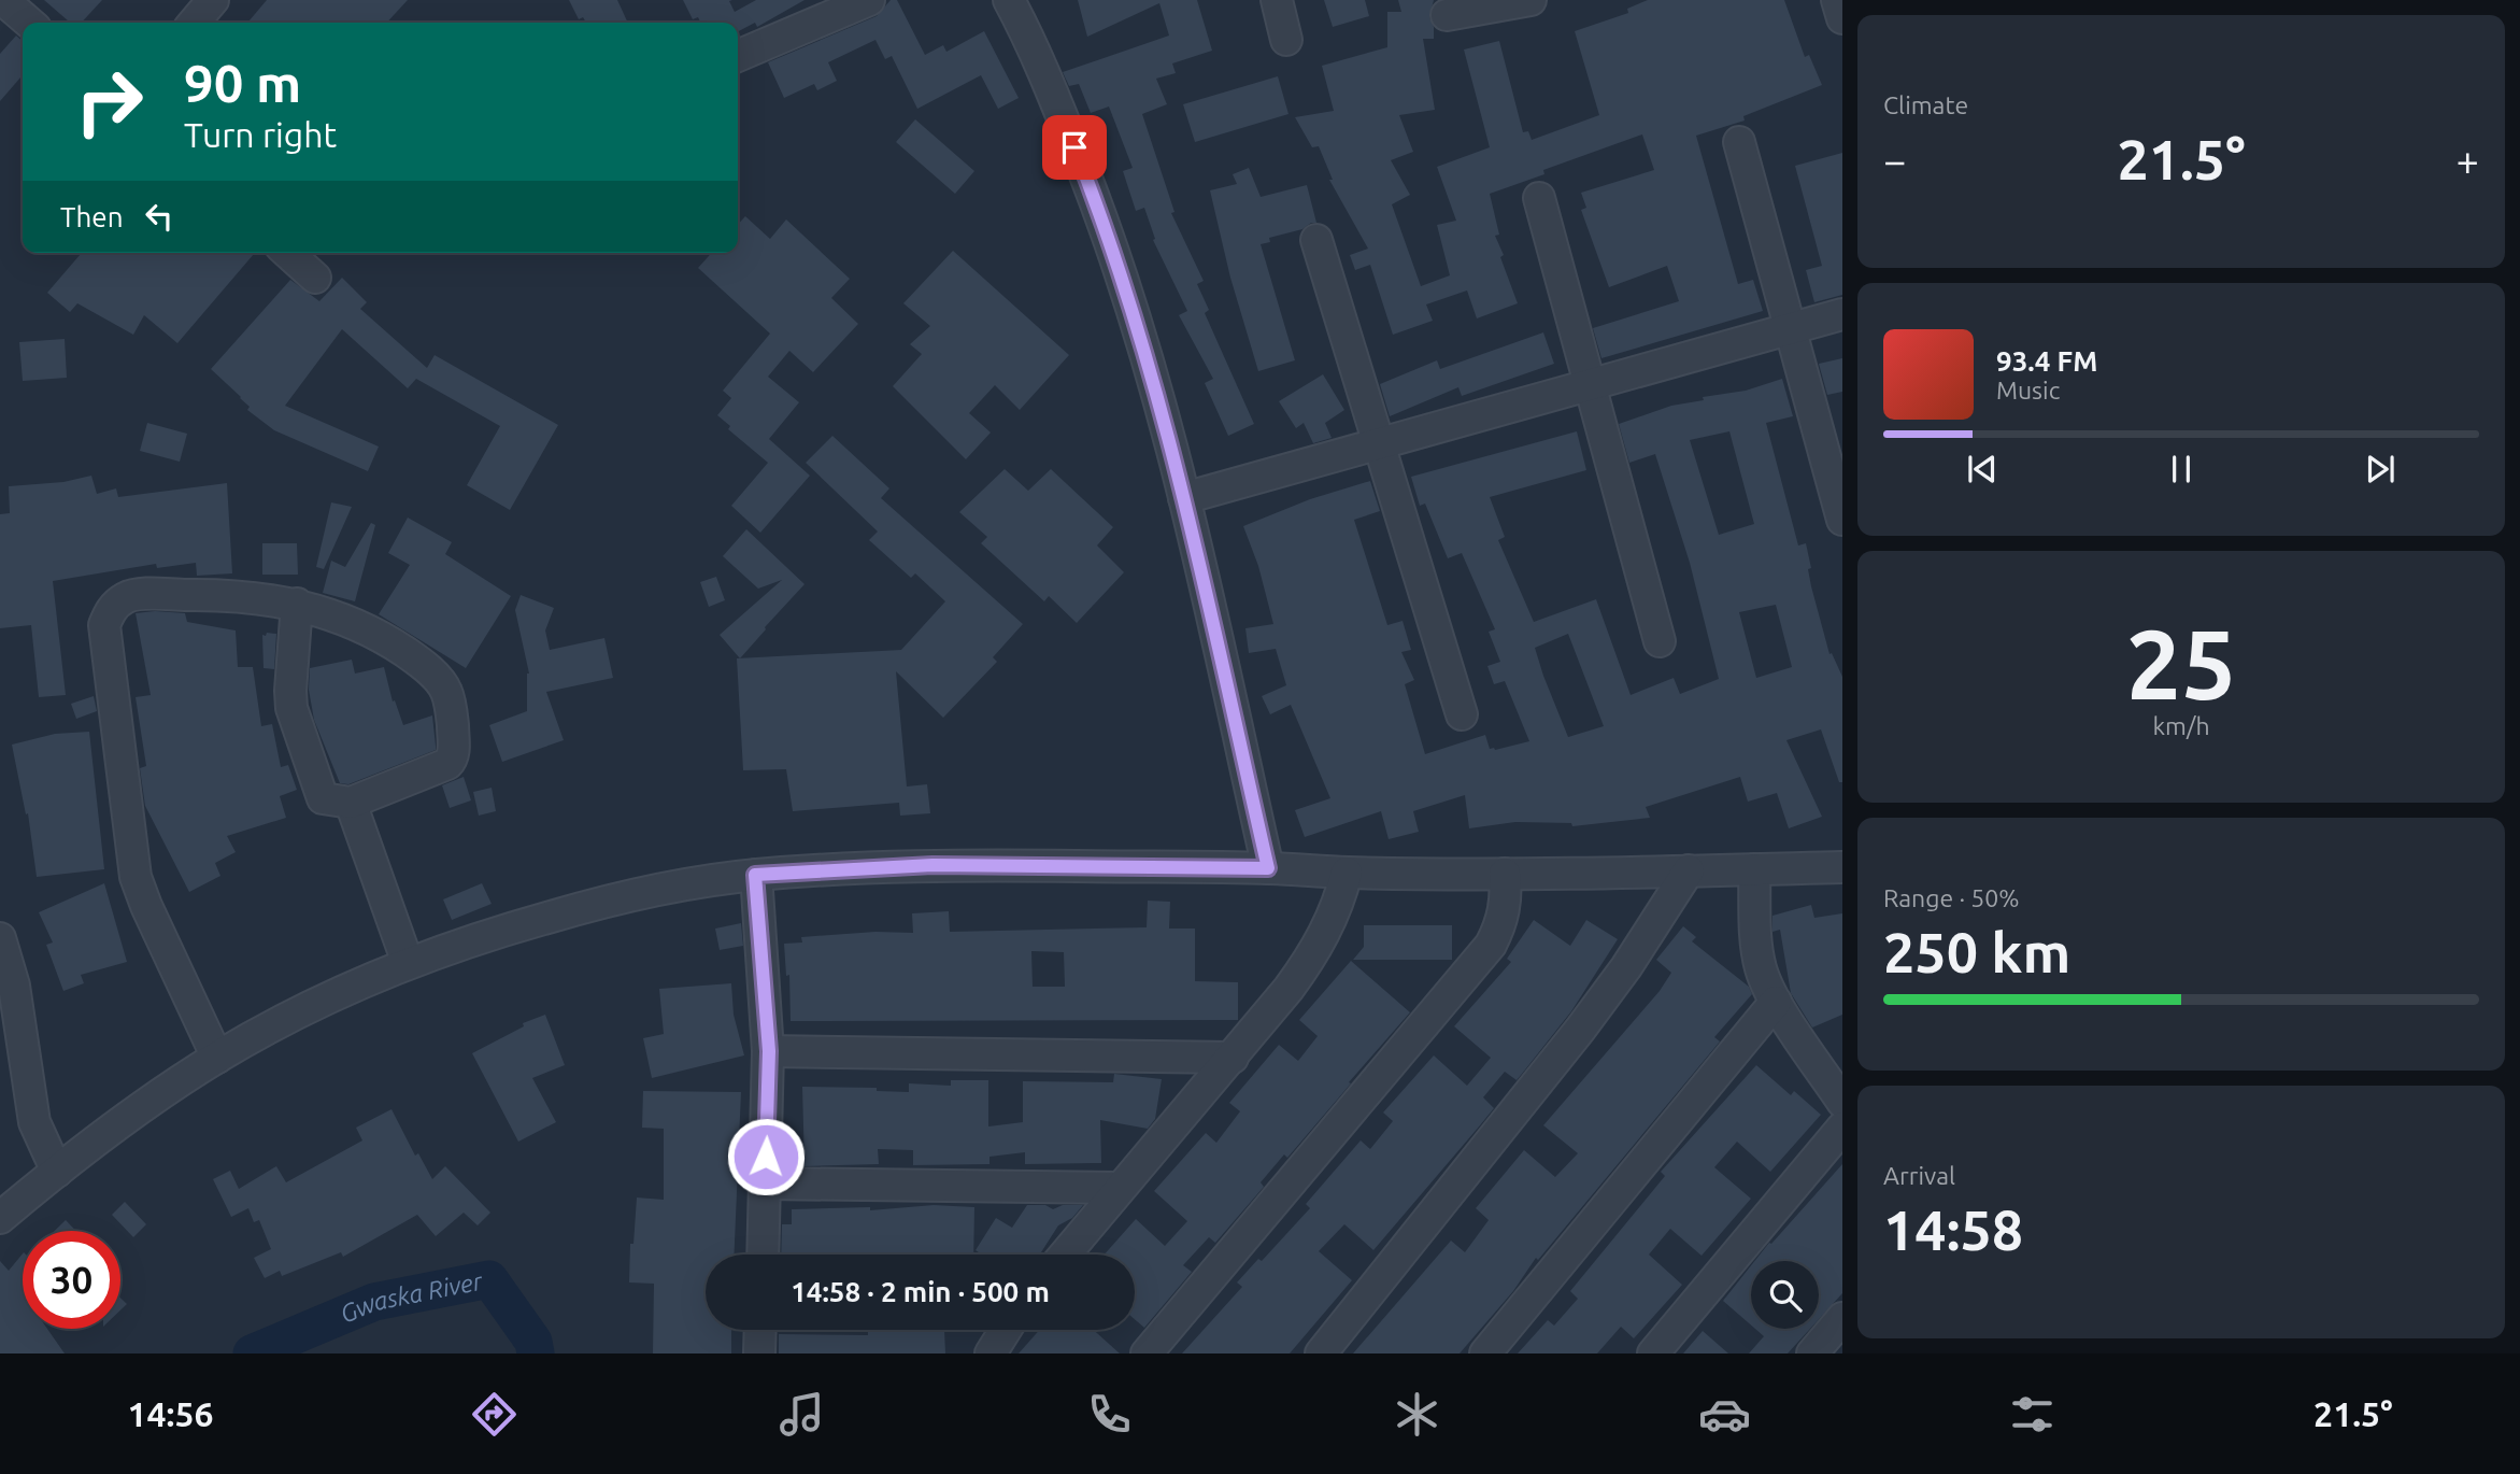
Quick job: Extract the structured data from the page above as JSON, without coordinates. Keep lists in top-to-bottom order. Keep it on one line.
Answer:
{"water":["Gwaska River"],"page":{"tile":["Climate",["25","km/h"],["Range · 50%","250 km"],["Arrival","14:58"]],"turn":["90 m","Turn right"],"heat":["−","21.5°","+"],"then":"Then","song":["93.4 FM","Music"],"limit":"30","trip":"14:58 · 2 min · 500 m","tabs":["14:56","21.5°"]}}
